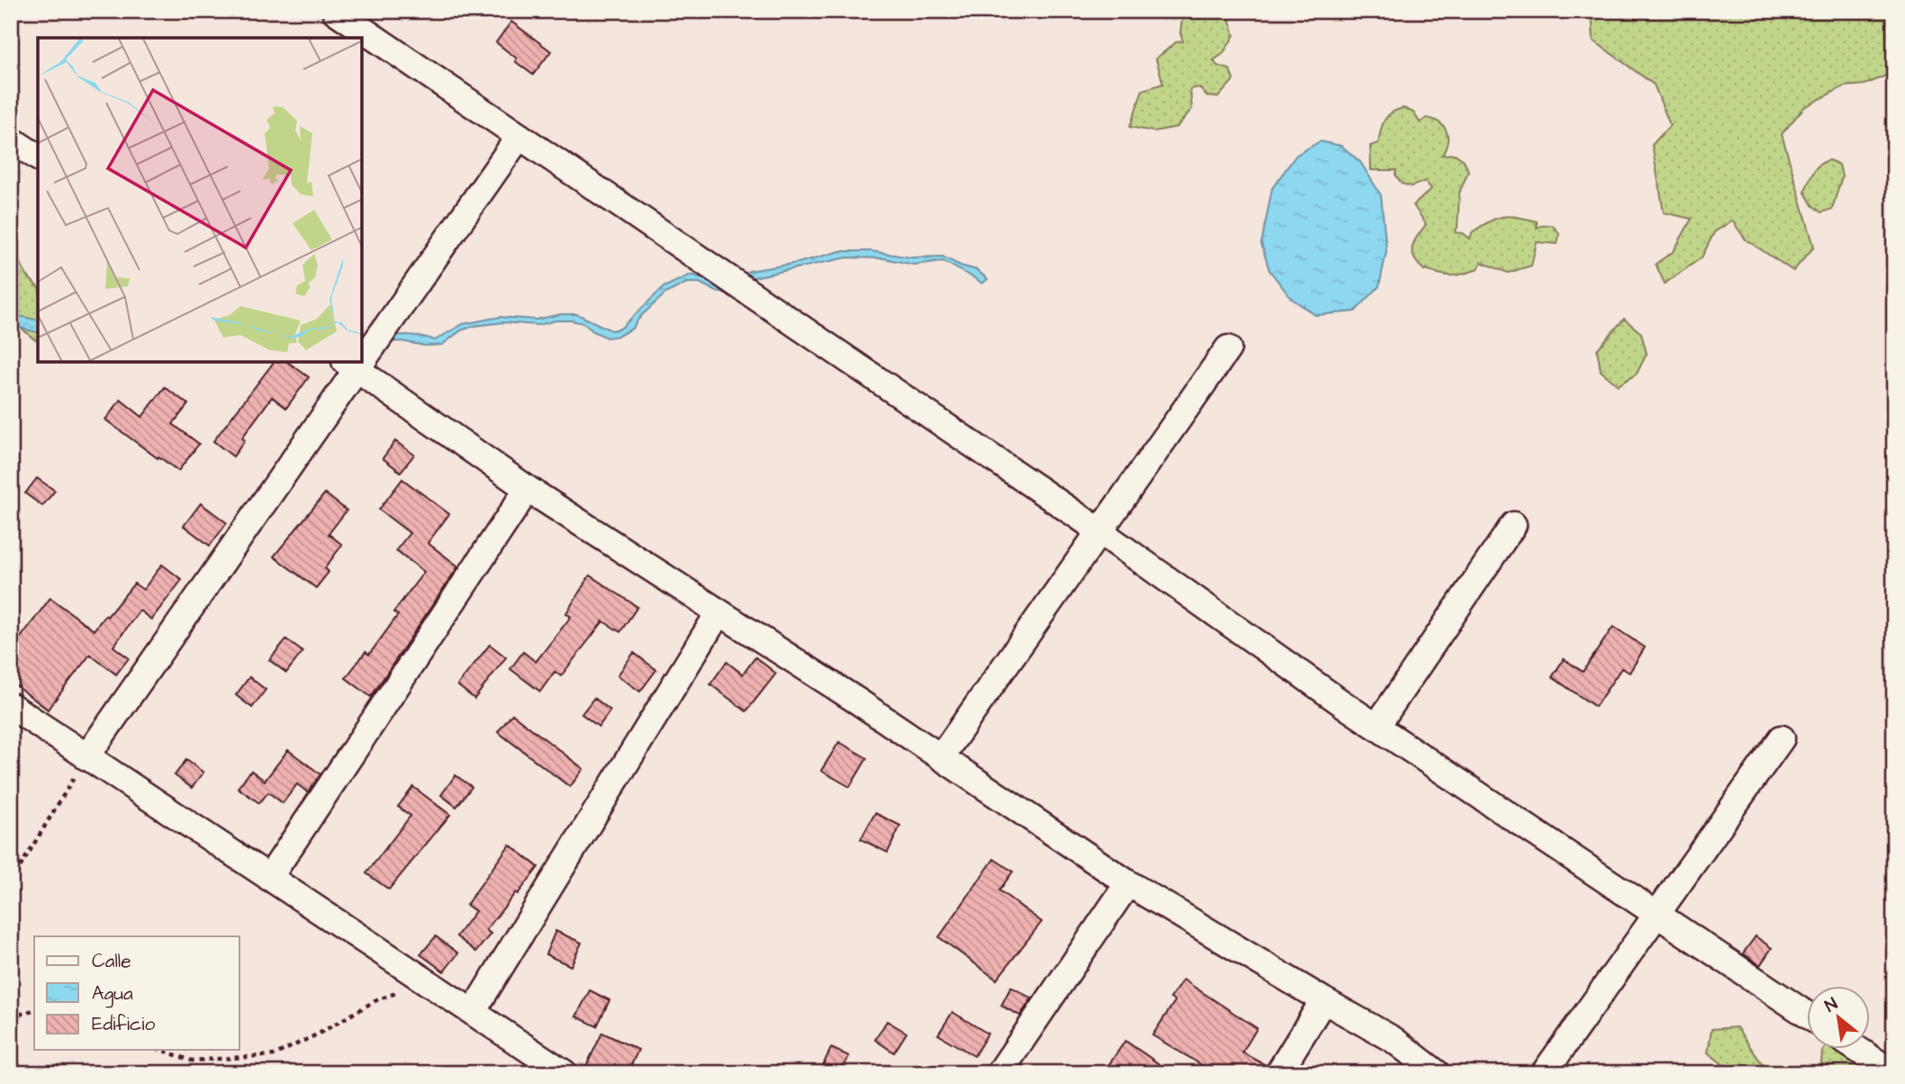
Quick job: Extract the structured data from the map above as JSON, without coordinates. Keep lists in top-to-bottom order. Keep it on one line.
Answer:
{"legend":["Calle","Agua","Edificio"],"north":"top left"}
